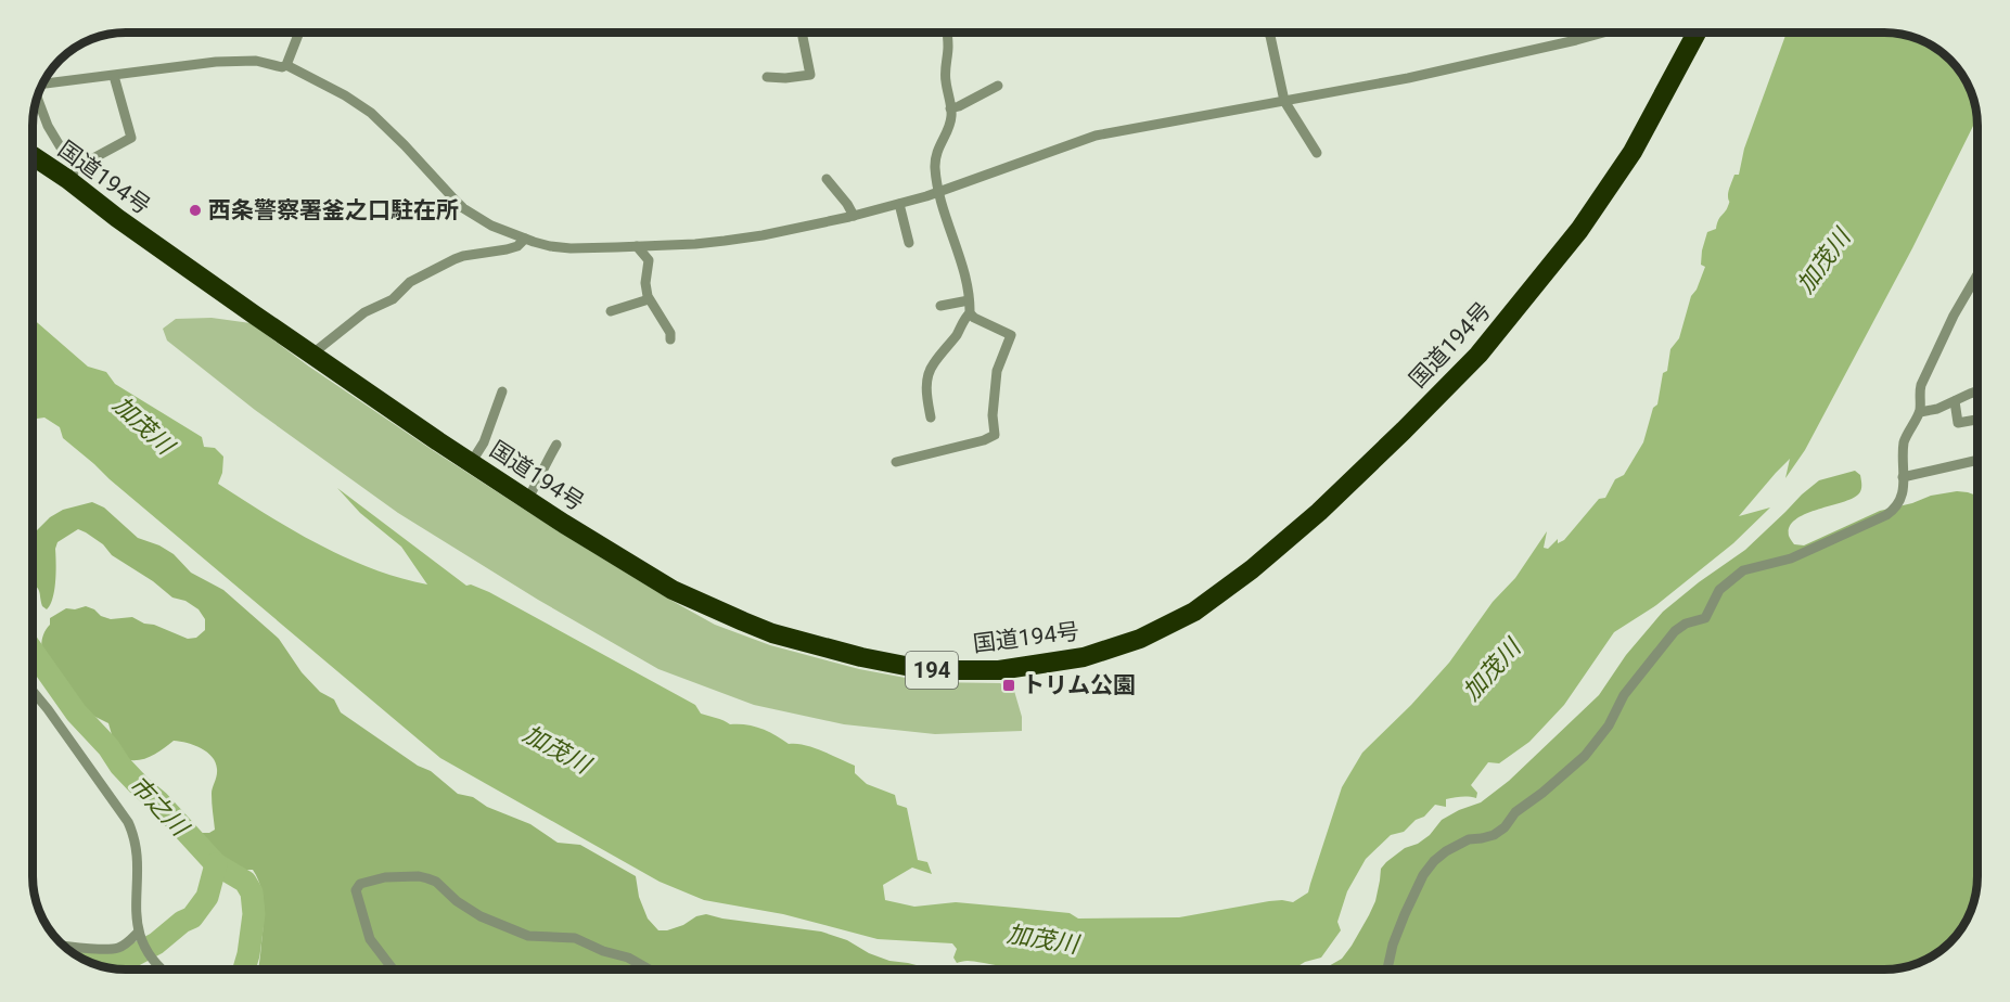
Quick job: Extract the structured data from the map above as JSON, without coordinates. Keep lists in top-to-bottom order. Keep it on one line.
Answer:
{"streets":{"highway":["国道194号","194"]},"water":["加茂川","市之川"],"places":{"other":["西条警察署釜之口駐在所"],"transit":["トリム公園"]}}
